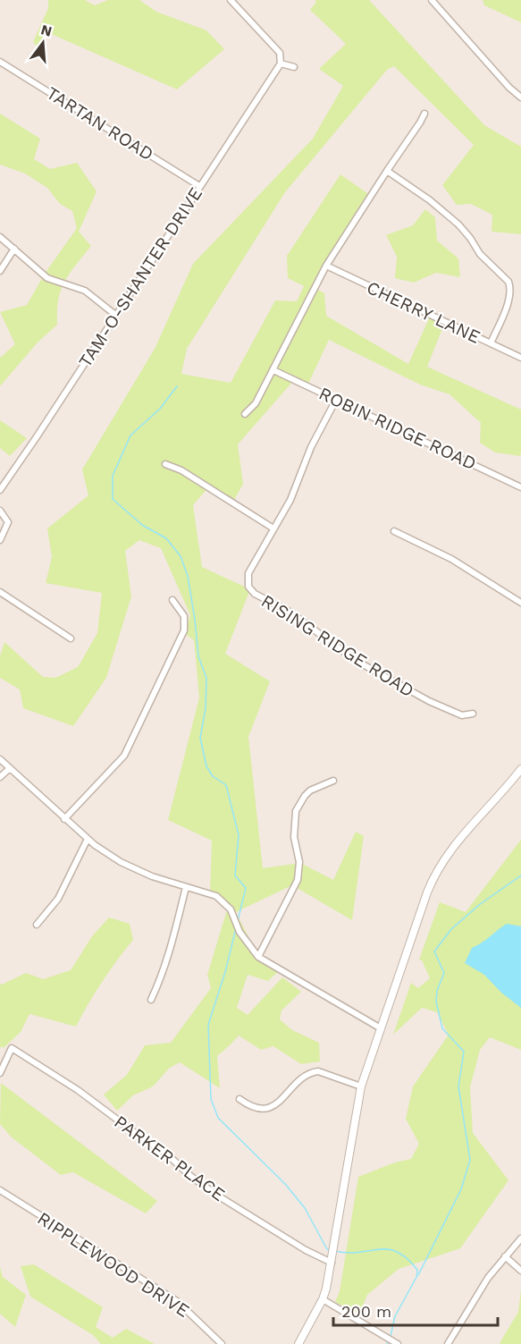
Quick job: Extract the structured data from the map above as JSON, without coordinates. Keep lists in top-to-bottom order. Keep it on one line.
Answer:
{"streets":{"street":["TARTAN ROAD","TAM-O-SHANTER DRIVE","CHERRY LANE","ROBIN RIDGE ROAD","RISING RIDGE ROAD","PARKER PLACE","RIPPLEWOOD DRIVE"]},"crossings":[["TARTAN ROAD","TAM-O-SHANTER DRIVE"]],"scale_bar":"200 m","north":"top"}
